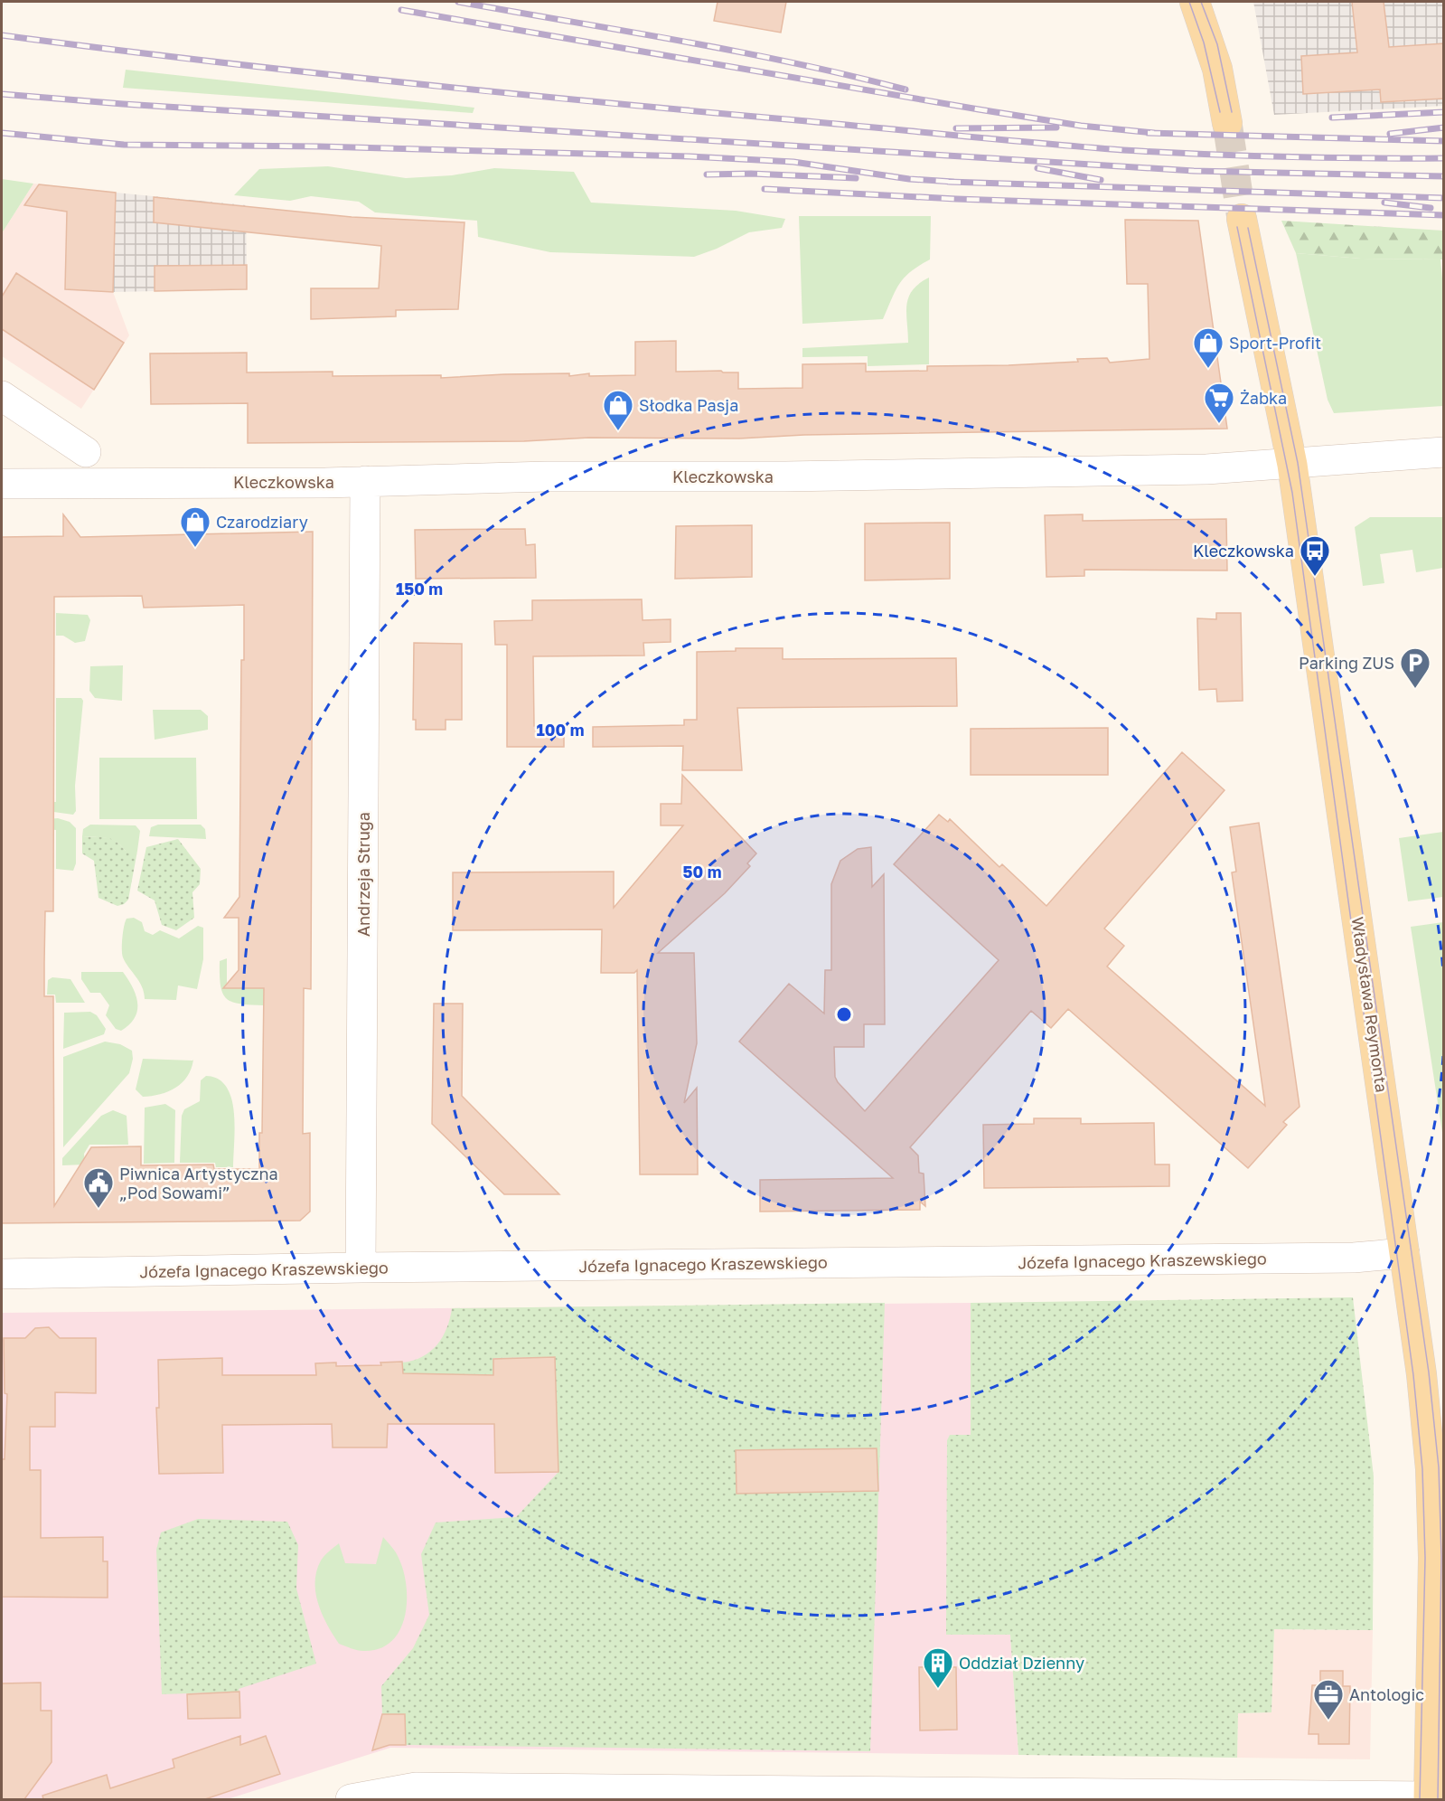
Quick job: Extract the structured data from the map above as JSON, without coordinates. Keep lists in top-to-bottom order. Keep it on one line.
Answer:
{"streets":{"main road":["Władysława Reymonta"],"street":["Kleczkowska","Andrzeja Struga","Józefa Ignacego Kraszewskiego"]},"crossings":[["Kleczkowska","Andrzeja Struga"],["Kleczkowska","Władysława Reymonta"],["Andrzeja Struga","Józefa Ignacego Kraszewskiego"],["Władysława Reymonta","Józefa Ignacego Kraszewskiego"]],"places":{"shop":["Sport-Profit","Słodka Pasja","Czarodziary"],"supermarket":["Żabka"],"bus stop":["Kleczkowska"],"parking":["Parking ZUS"],"public building":["Piwnica Artystyczna „Pod Sowami”"],"building":["Oddział Dzienny"],"office":["Antologic"]},"rings":["150 m","100 m","50 m"]}
